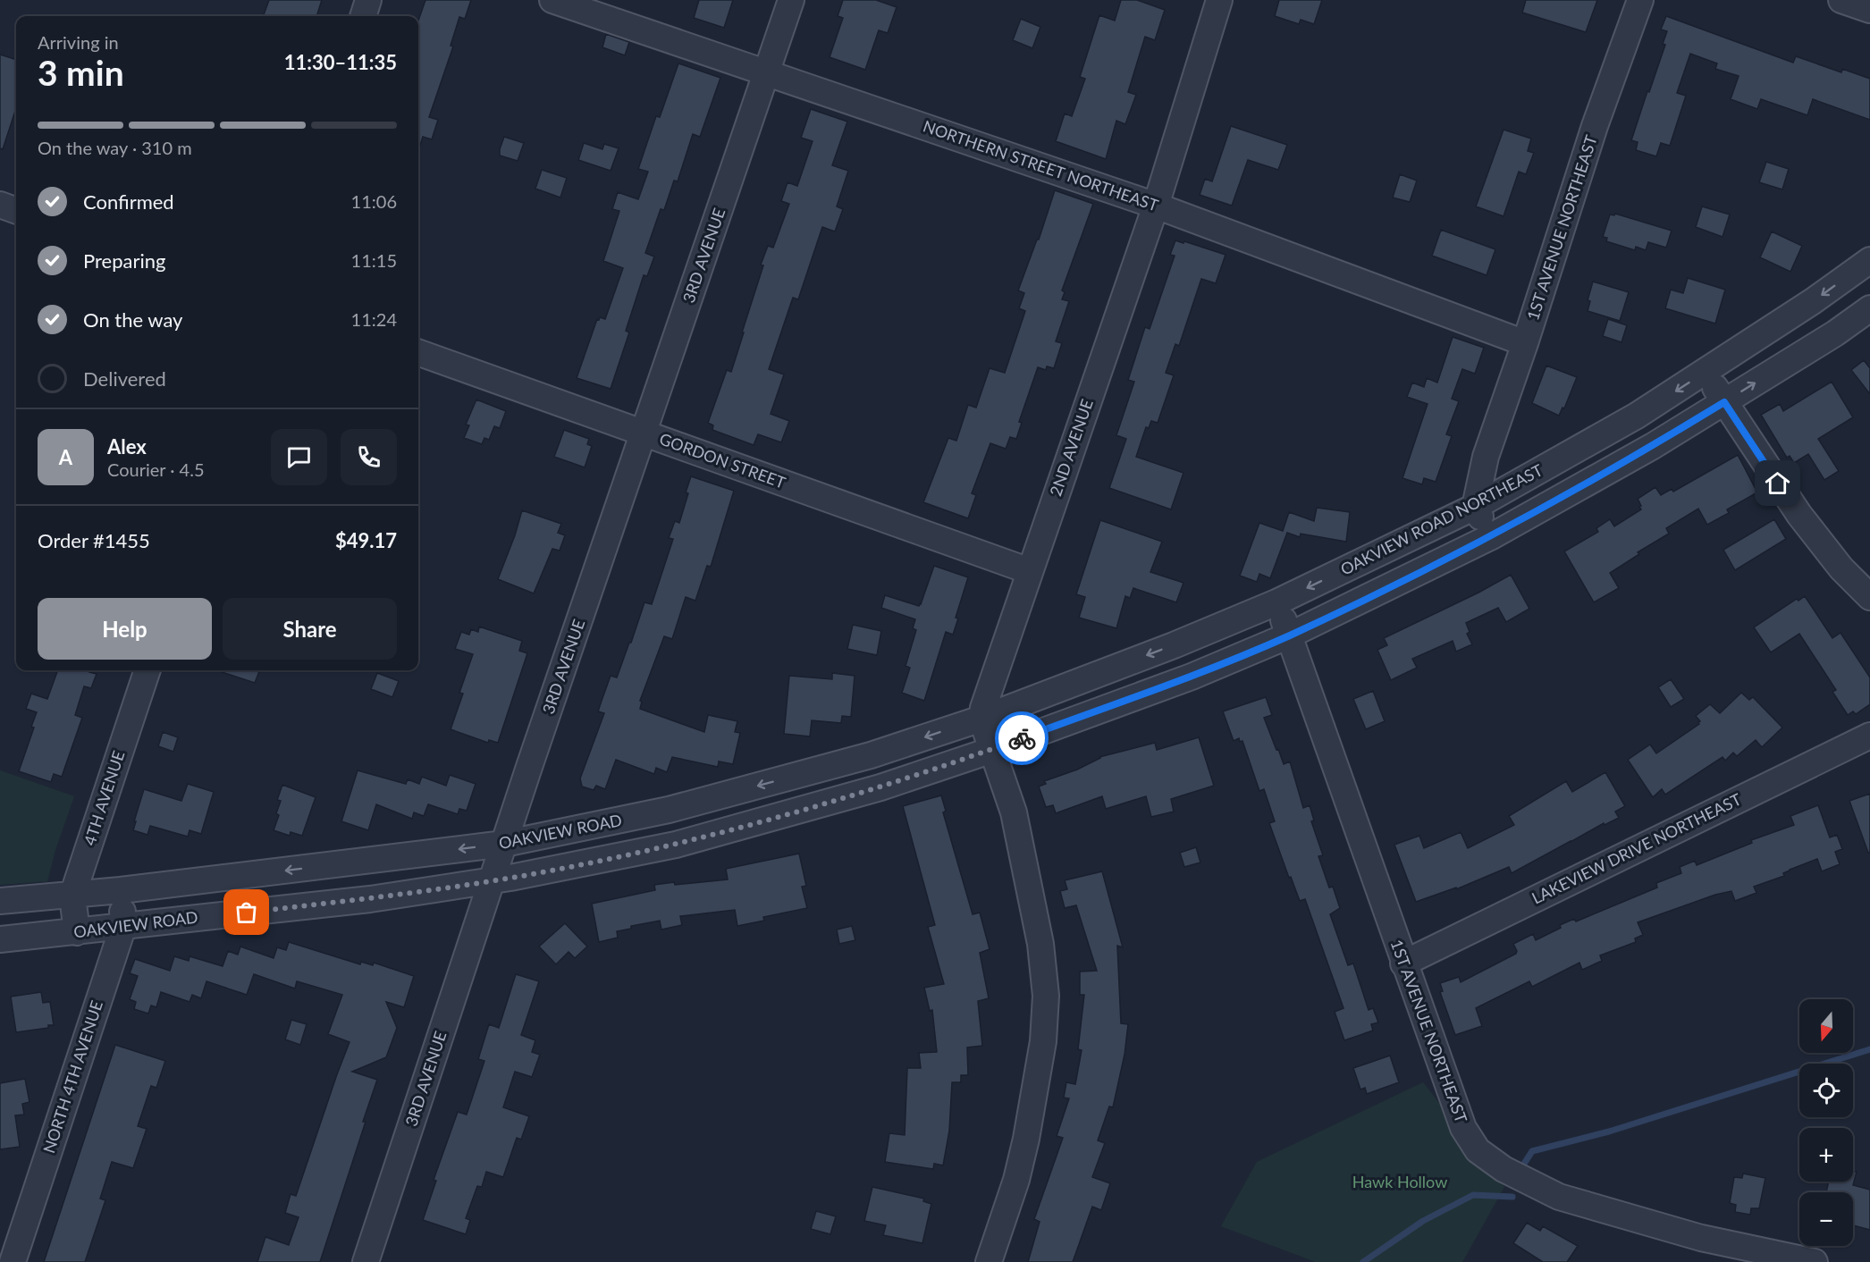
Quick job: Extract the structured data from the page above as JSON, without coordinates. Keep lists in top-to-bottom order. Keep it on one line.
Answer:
{"streets":{"street":["NORTHERN STREET NORTHEAST","1ST AVENUE NORTHEAST","3RD AVENUE","2ND AVENUE","GORDON STREET","OAKVIEW ROAD NORTHEAST","4TH AVENUE","OAKVIEW ROAD","LAKEVIEW DRIVE NORTHEAST","NORTH 4TH AVENUE"]},"crossings":[["NORTHERN STREET NORTHEAST","1ST AVENUE NORTHEAST"],["NORTHERN STREET NORTHEAST","3RD AVENUE"],["NORTHERN STREET NORTHEAST","2ND AVENUE"],["1ST AVENUE NORTHEAST","OAKVIEW ROAD NORTHEAST"],["1ST AVENUE NORTHEAST","LAKEVIEW DRIVE NORTHEAST"],["3RD AVENUE","GORDON STREET"],["3RD AVENUE","OAKVIEW ROAD"],["2ND AVENUE","GORDON STREET"],["2ND AVENUE","OAKVIEW ROAD NORTHEAST"],["2ND AVENUE","OAKVIEW ROAD"],["OAKVIEW ROAD NORTHEAST","OAKVIEW ROAD"],["4TH AVENUE","OAKVIEW ROAD"],["OAKVIEW ROAD","NORTH 4TH AVENUE"]],"parks":["Hawk Hollow"],"north":"bottom","page":{"heading":["3 min","Arriving in","11:30–11:35"],"panel":["Alex","Courier · 4.5","Order #1455","$49.17"],"bar":"On the way · 310 m","list":[["Confirmed","11:06"],["Preparing","11:15"],["On the way","11:24"],"Delivered"],"round":"A","buttons":["Help","Share"],"map_buttons":["+","−"]}}
